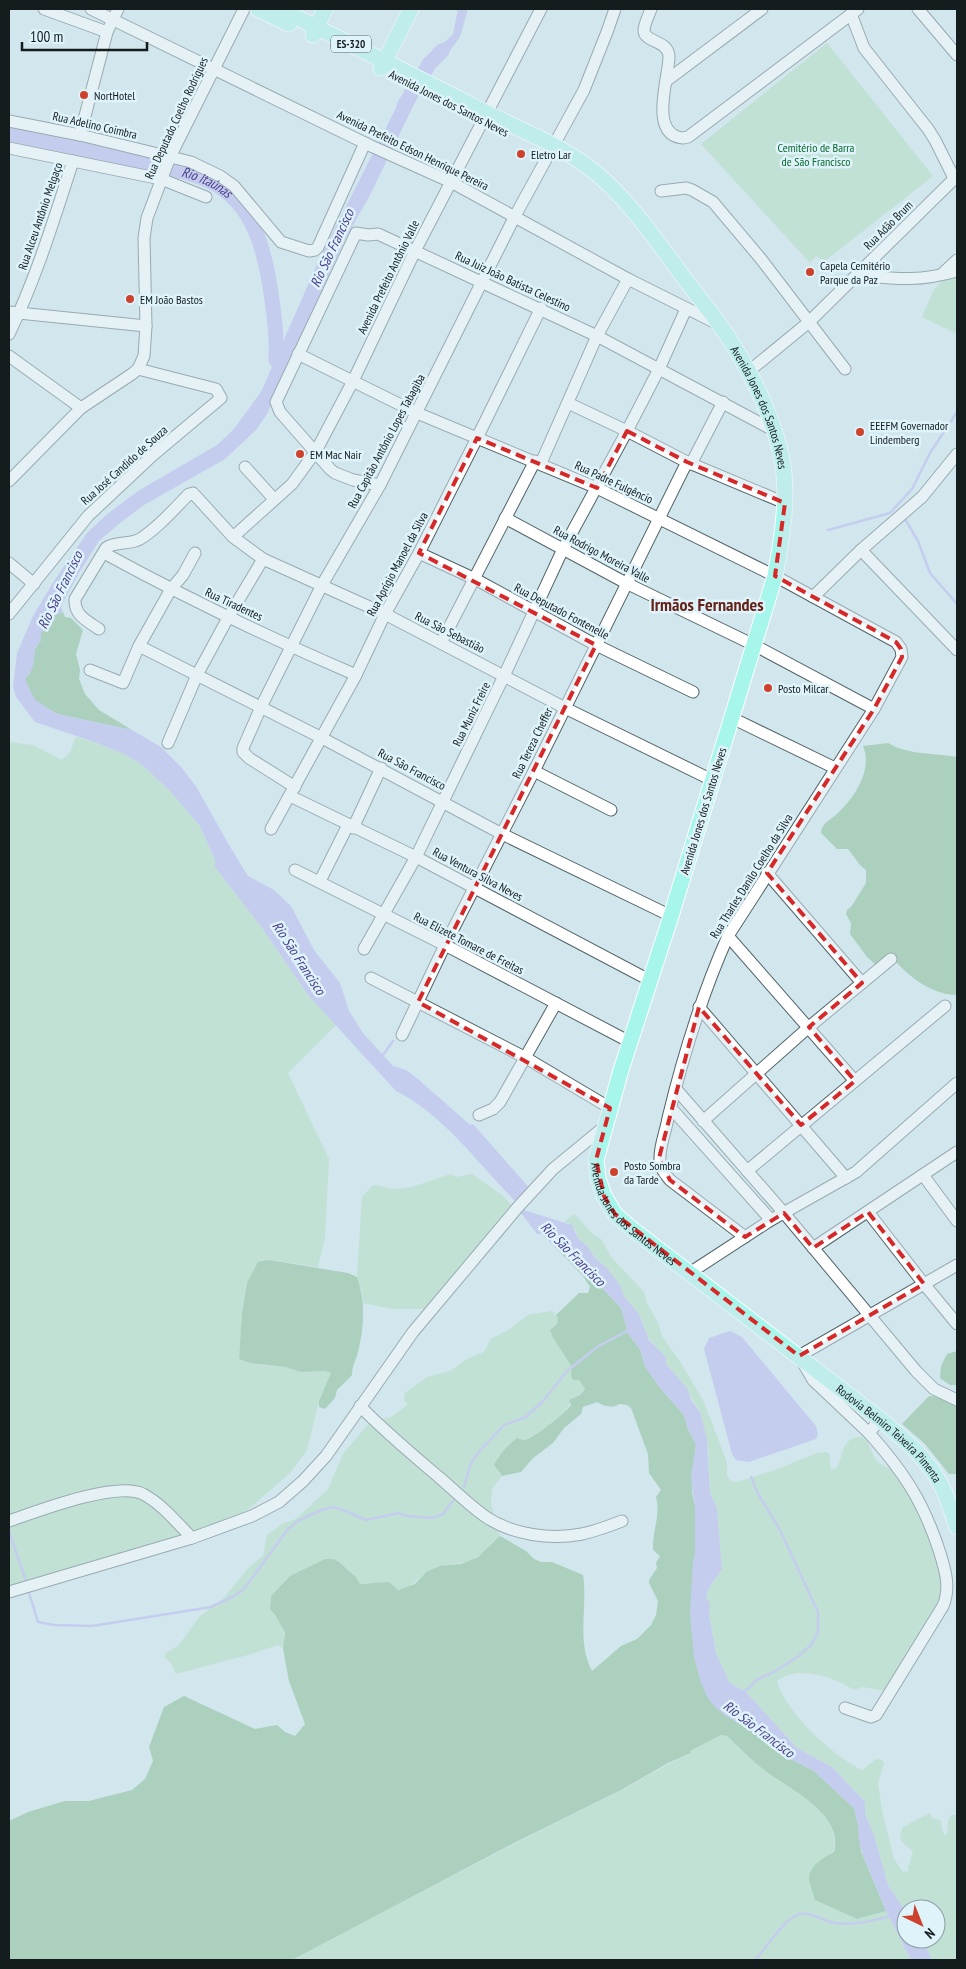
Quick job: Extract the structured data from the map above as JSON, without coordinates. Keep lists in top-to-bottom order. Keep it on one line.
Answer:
{"streets":{"main road":["ES-320","Avenida Jones dos Santos Neves","Rodovia Belmiro Teixeira Pimenta"],"street":["Rua Deputado Coelho Rodrigues","Rua Adelino Coimbra","Avenida Prefeito Edson Henrique Pereira","Rua Alceu Antônio Melgaço","Rua Adão Brum","Avenida Prefeito Antônio Valle","Rua Juiz João Batista Celestino","Rua Capitão Antônio Lopes Tabagiba","Rua José Candido de Souza","Rua Padre Fulgêncio","Rua Rodrigo Moreira Valle","Rua Aprígio Manoel da Silva","Rua Tiradentes","Rua Deputado Fontenelle","Rua São Sebastião","Rua Muniz Freire","Rua Tereza Cheffer","Rua São Francisco","Rua Ventura Silva Neves","Rua Tharles Danilo Coelho da Silva","Rua Elizete Tomare de Freitas"]},"crossings":[["Avenida Jones dos Santos Neves","Avenida Prefeito Edson Henrique Pereira"],["Avenida Jones dos Santos Neves","Rua Adão Brum"],["Avenida Jones dos Santos Neves","Avenida Prefeito Antônio Valle"],["Avenida Jones dos Santos Neves","Rua Juiz João Batista Celestino"],["Avenida Jones dos Santos Neves","Rua Capitão Antônio Lopes Tabagiba"],["Avenida Jones dos Santos Neves","Rua Padre Fulgêncio"],["Avenida Jones dos Santos Neves","Rua Rodrigo Moreira Valle"],["Avenida Jones dos Santos Neves","Rua São Sebastião"],["Avenida Jones dos Santos Neves","Rua São Francisco"],["Avenida Jones dos Santos Neves","Rua Ventura Silva Neves"],["Avenida Jones dos Santos Neves","Rua Elizete Tomare de Freitas"],["Avenida Jones dos Santos Neves","Rodovia Belmiro Teixeira Pimenta"],["Rua Deputado Coelho Rodrigues","Rua Adelino Coimbra"],["Rua Deputado Coelho Rodrigues","Avenida Prefeito Edson Henrique Pereira"],["Rua Deputado Coelho Rodrigues","Rua José Candido de Souza"],["Rua Adelino Coimbra","Avenida Prefeito Edson Henrique Pereira"],["Avenida Prefeito Edson Henrique Pereira","Avenida Prefeito Antônio Valle"],["Avenida Prefeito Edson Henrique Pereira","Rua Capitão Antônio Lopes Tabagiba"],["Avenida Prefeito Edson Henrique Pereira","Rua Muniz Freire"],["Avenida Prefeito Antônio Valle","Rua Juiz João Batista Celestino"],["Avenida Prefeito Antônio Valle","Rua Padre Fulgêncio"],["Avenida Prefeito Antônio Valle","Rua São Sebastião"],["Rua Juiz João Batista Celestino","Rua Capitão Antônio Lopes Tabagiba"],["Rua Juiz João Batista Celestino","Rua Padre Fulgêncio"],["Rua Juiz João Batista Celestino","Rua Aprígio Manoel da Silva"],["Rua Juiz João Batista Celestino","Rua Muniz Freire"],["Rua Juiz João Batista Celestino","Rua Tereza Cheffer"],["Rua Capitão Antônio Lopes Tabagiba","Rua Padre Fulgêncio"],["Rua Capitão Antônio Lopes Tabagiba","Rua Tiradentes"],["Rua Capitão Antônio Lopes Tabagiba","Rua São Sebastião"],["Rua Capitão Antônio Lopes Tabagiba","Rua São Francisco"],["Rua Capitão Antônio Lopes Tabagiba","Rua Ventura Silva Neves"],["Rua Padre Fulgêncio","Rua Aprígio Manoel da Silva"],["Rua Padre Fulgêncio","Rua Muniz Freire"],["Rua Padre Fulgêncio","Rua Tereza Cheffer"],["Rua Padre Fulgêncio","Rua Tharles Danilo Coelho da Silva"],["Rua Rodrigo Moreira Valle","Rua Muniz Freire"],["Rua Rodrigo Moreira Valle","Rua Tereza Cheffer"],["Rua Rodrigo Moreira Valle","Rua Tharles Danilo Coelho da Silva"],["Rua Aprígio Manoel da Silva","Rua Tiradentes"],["Rua Aprígio Manoel da Silva","Rua Deputado Fontenelle"],["Rua Aprígio Manoel da Silva","Rua São Sebastião"],["Rua Aprígio Manoel da Silva","Rua São Francisco"],["Rua Aprígio Manoel da Silva","Rua Ventura Silva Neves"],["Rua Tiradentes","Rua São Sebastião"],["Rua Deputado Fontenelle","Rua Muniz Freire"],["Rua Deputado Fontenelle","Rua Tereza Cheffer"],["Rua São Sebastião","Rua Muniz Freire"],["Rua São Sebastião","Rua Tereza Cheffer"],["Rua Muniz Freire","Rua São Francisco"],["Rua Muniz Freire","Rua Ventura Silva Neves"],["Rua Muniz Freire","Rua Elizete Tomare de Freitas"],["Rua Tereza Cheffer","Rua São Francisco"],["Rua Tereza Cheffer","Rua Ventura Silva Neves"],["Rua Tereza Cheffer","Rua Elizete Tomare de Freitas"]],"districts":["Irmãos Fernandes"],"water":["Rio Itaúnas","Rio São Francisco"],"parks":["Cemitério de Barra de São Francisco"],"places":["NortHotel","Eletro Lar","Capela Cemitério Parque da Paz","EM João Bastos","EEEFM Governador Lindemberg","EM Mac Nair","Posto Milcar","Posto Sombra da Tarde"],"scale_bar":"100 m","north":"bottom right"}
